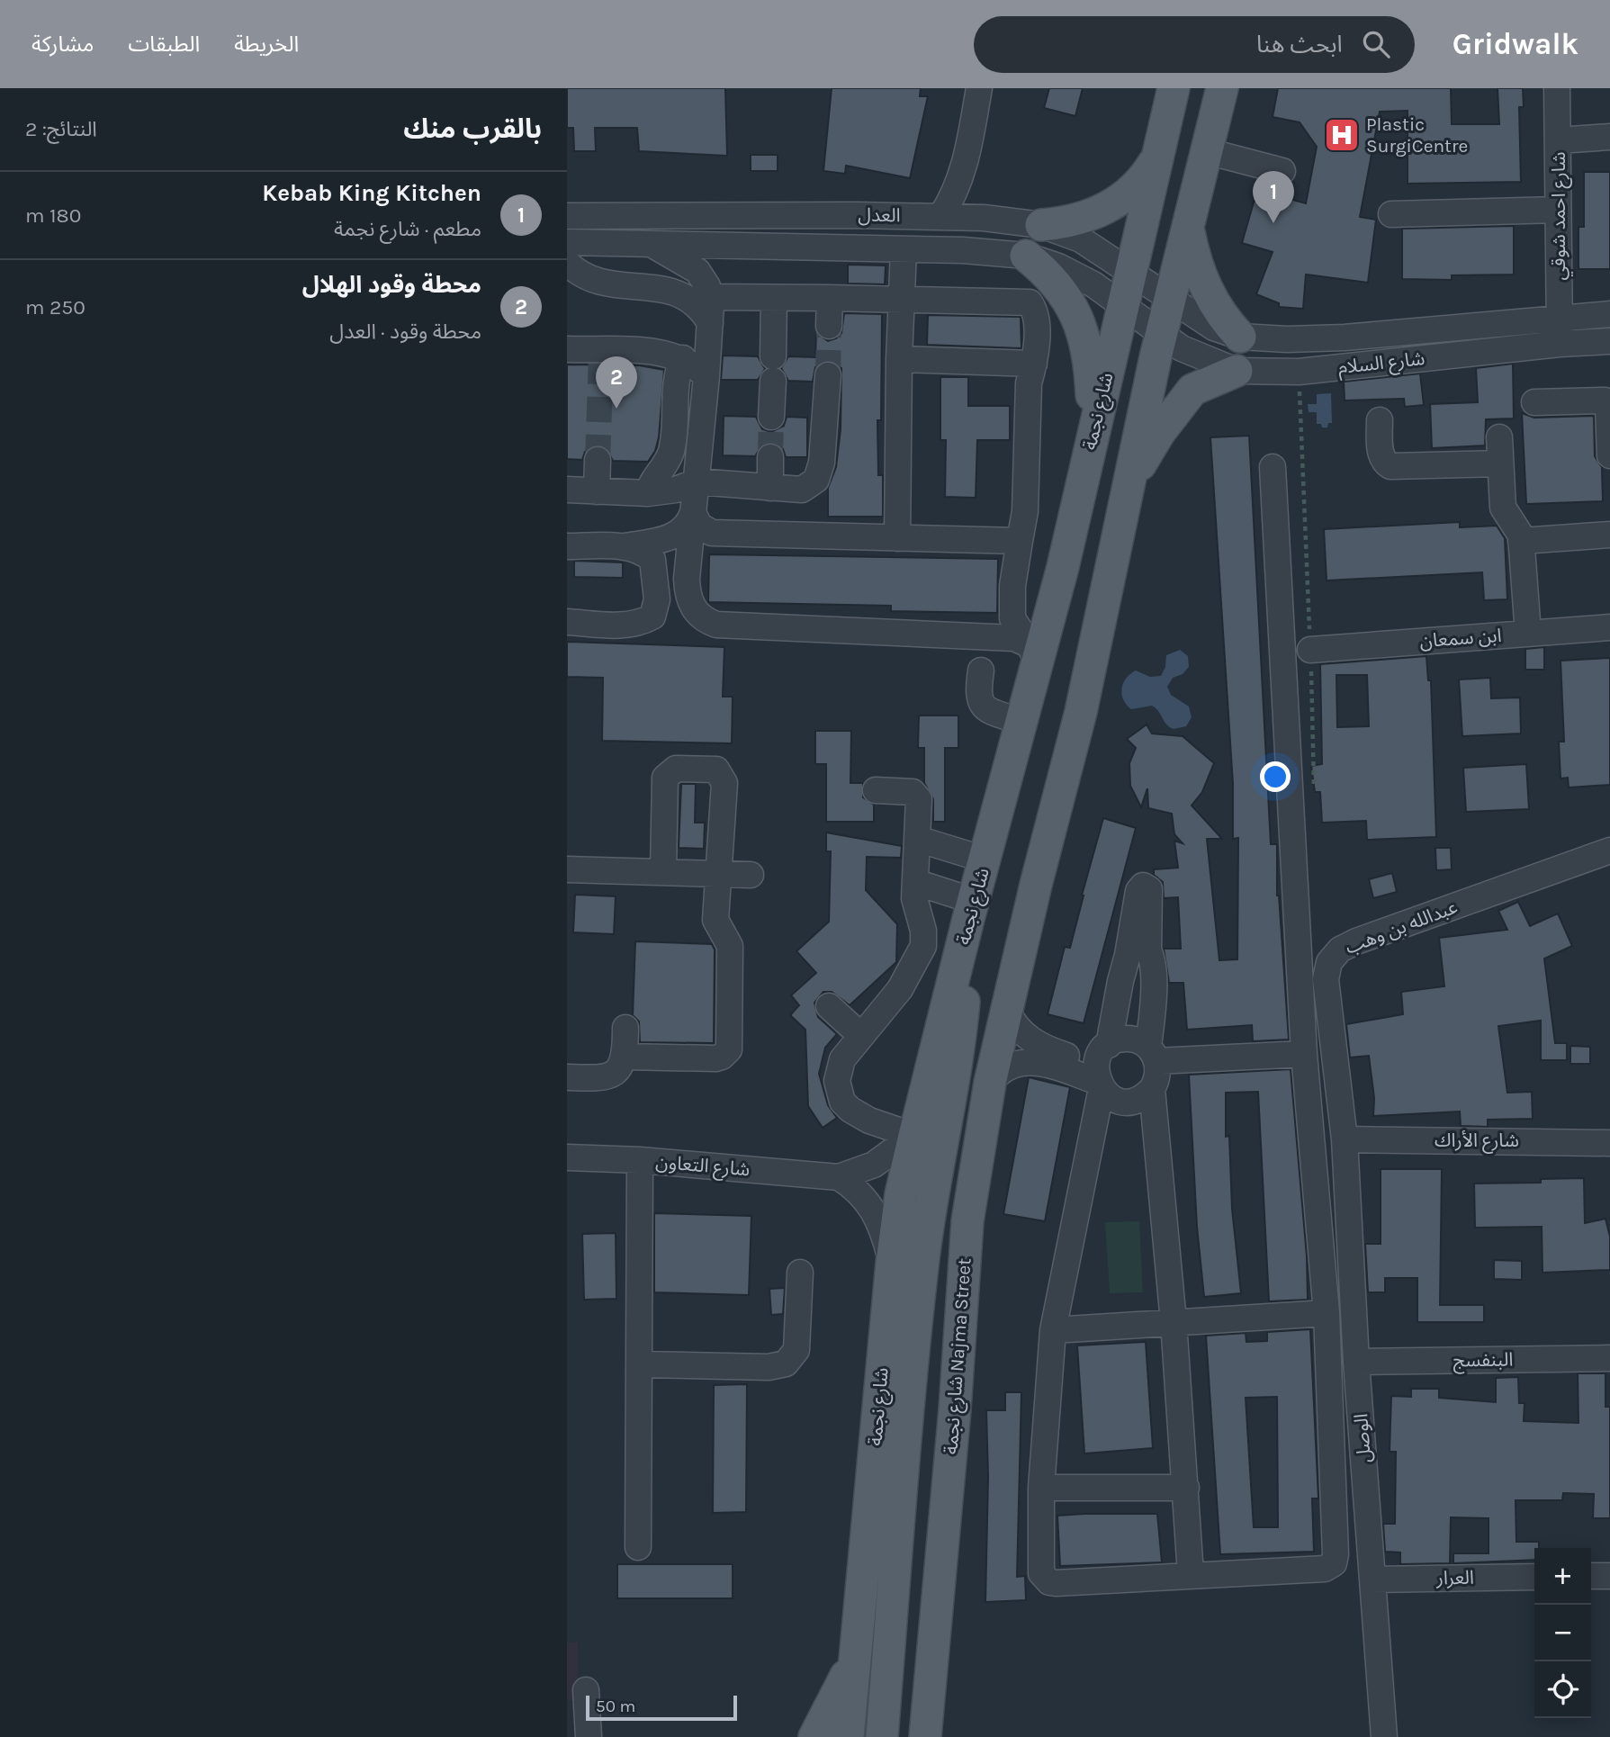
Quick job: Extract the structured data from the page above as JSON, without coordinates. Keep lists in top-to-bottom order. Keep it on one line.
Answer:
{"streets":{"main road":["شارع نجمة","شارع نجمة Najma Street"],"street":["العدل","شارع احمد شوقي","شارع السلام","ابن سمعان","عبدالله بن وهب","شارع الأراك","شارع التعاون","البنفسج","الوصل","العرار"]},"crossings":[["العدل","شارع السلام"],["العدل","شارع نجمة"],["شارع احمد شوقي","شارع السلام"],["شارع نجمة","شارع التعاون"],["عبدالله بن وهب","شارع الأراك"],["عبدالله بن وهب","الوصل"],["شارع الأراك","الوصل"],["البنفسج","الوصل"],["الوصل","العرار"]],"places":{"hospital":["Plastic SurgiCentre"]},"scale_bar":"50 m","page":{"header":"Gridwalk","search":"ابحث هنا","nav":["الخريطة","الطبقات","مشاركة"],"heading":["بالقرب منك","النتائج: 2"],"list":[{"mark":"1","name":"Kebab King Kitchen","note":"مطعم · شارع نجمة","value":"180 m"},{"mark":"2","name":"محطة وقود الهلال","note":"محطة وقود · العدل","value":"250 m"}],"pins":["1","2"],"map_buttons":["+","−"],"scale":"50 m"}}
